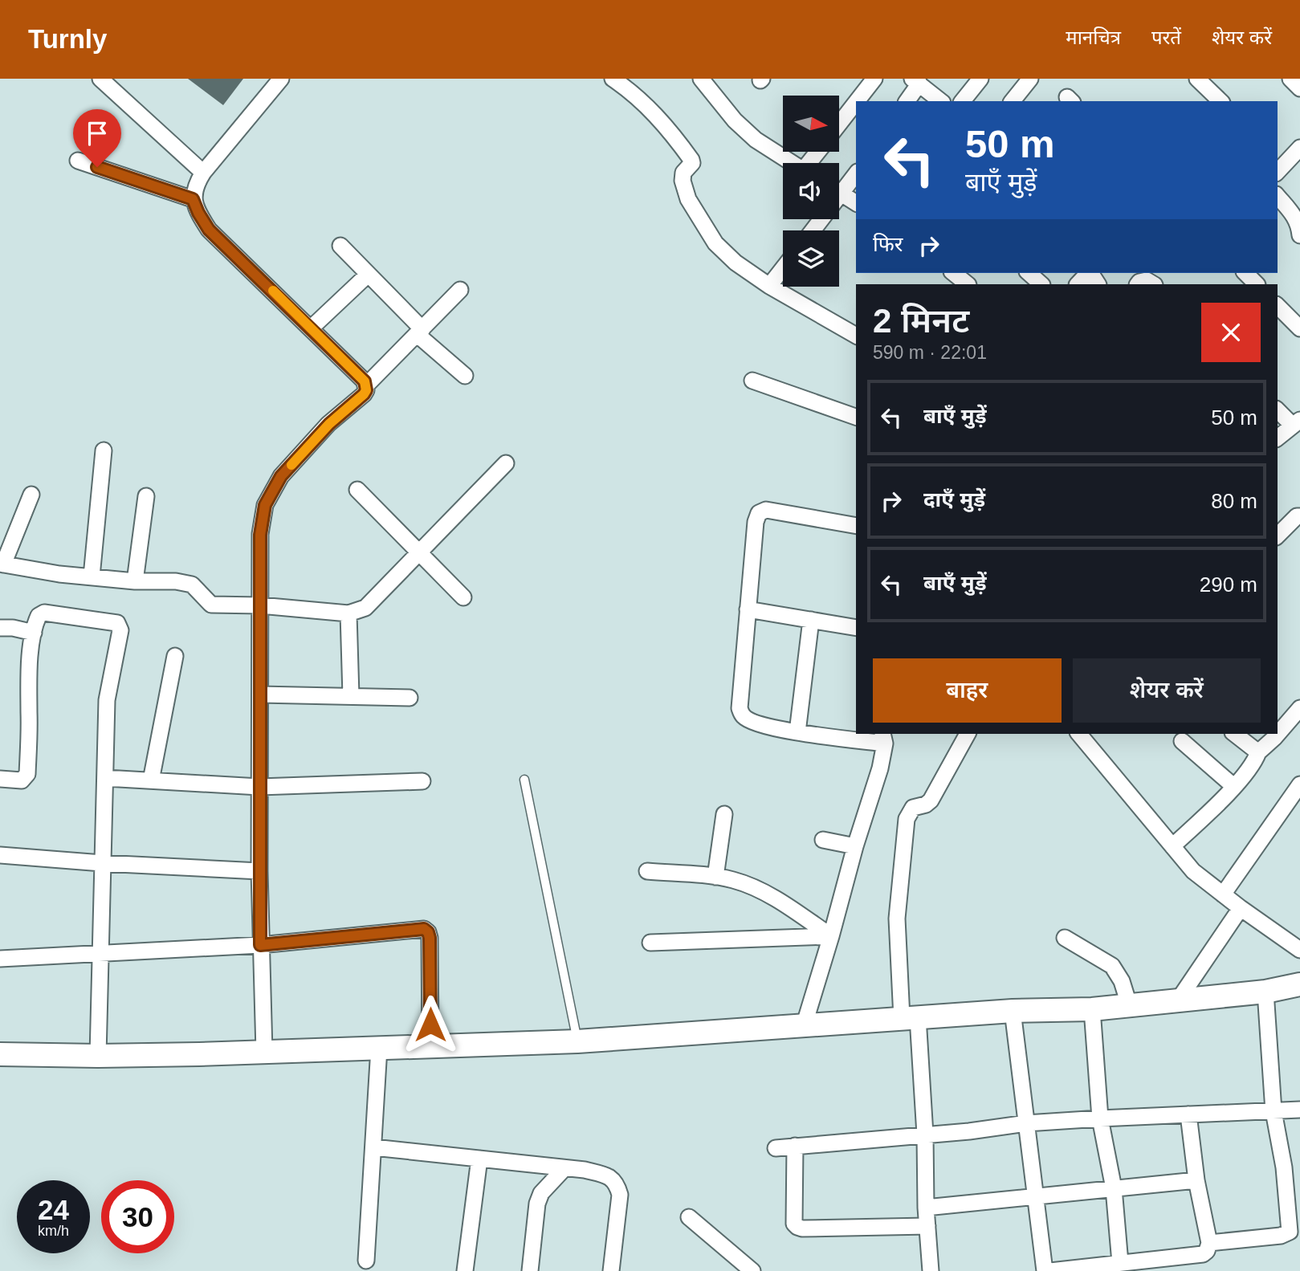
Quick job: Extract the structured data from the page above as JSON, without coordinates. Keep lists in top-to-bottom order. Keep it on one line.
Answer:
{"north":"right","page":{"header":"Turnly","nav":["मानचित्र","परतें","शेयर करें"],"turn":["50 m","बाएँ मुड़ें"],"then":"फिर","heading":["2 मिनट","590 m · 22:01"],"list":[{"name":"बाएँ मुड़ें","value":"50 m"},{"name":"दाएँ मुड़ें","value":"80 m"},{"name":"बाएँ मुड़ें","value":"290 m"}],"buttons":["बाहर","शेयर करें"],"speed":"24 km/h","limit":"30"}}
